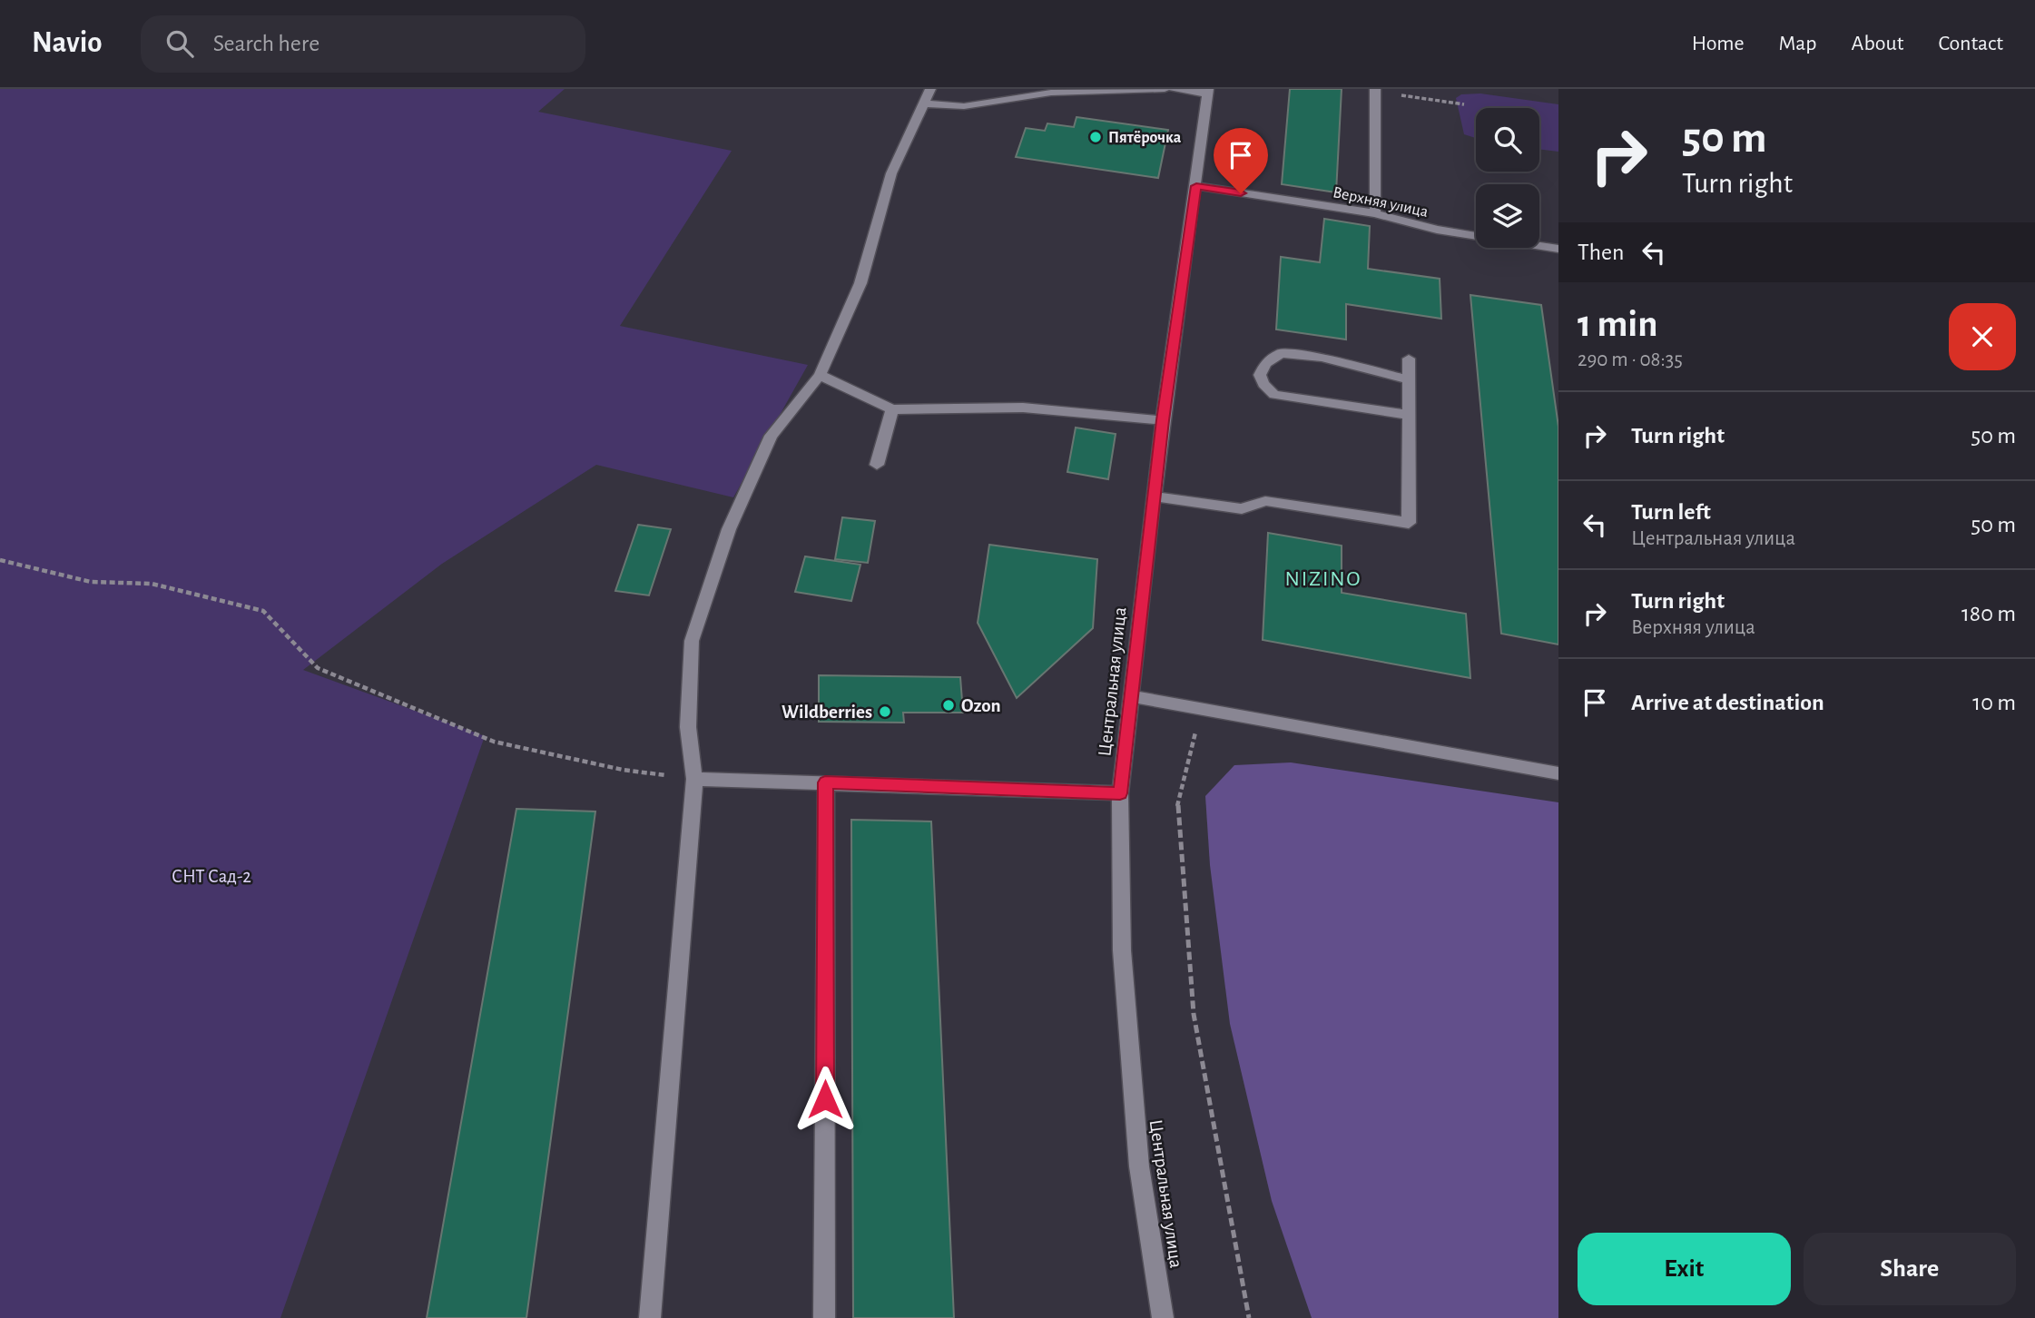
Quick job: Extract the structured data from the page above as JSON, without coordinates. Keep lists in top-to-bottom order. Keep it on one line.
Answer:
{"streets":{"street":["Верхняя улица","Центральная улица"]},"crossings":[["Верхняя улица","Центральная улица"]],"districts":["NIZINO"],"parks":["СНТ Сад-2"],"places":["Пятёрочка","Ozon","Wildberries"],"page":{"header":"Navio","search":"Search here","nav":["Home","Map","About","Contact"],"turn":["50 m","Turn right"],"then":"Then","heading":["1 min","290 m · 08:35"],"list":[{"name":"Turn right","value":"50 m"},{"name":"Turn left","note":"Центральная улица","value":"50 m"},{"name":"Turn right","note":"Верхняя улица","value":"180 m"},{"name":"Arrive at destination","value":"10 m"}],"buttons":["Exit","Share"]}}
